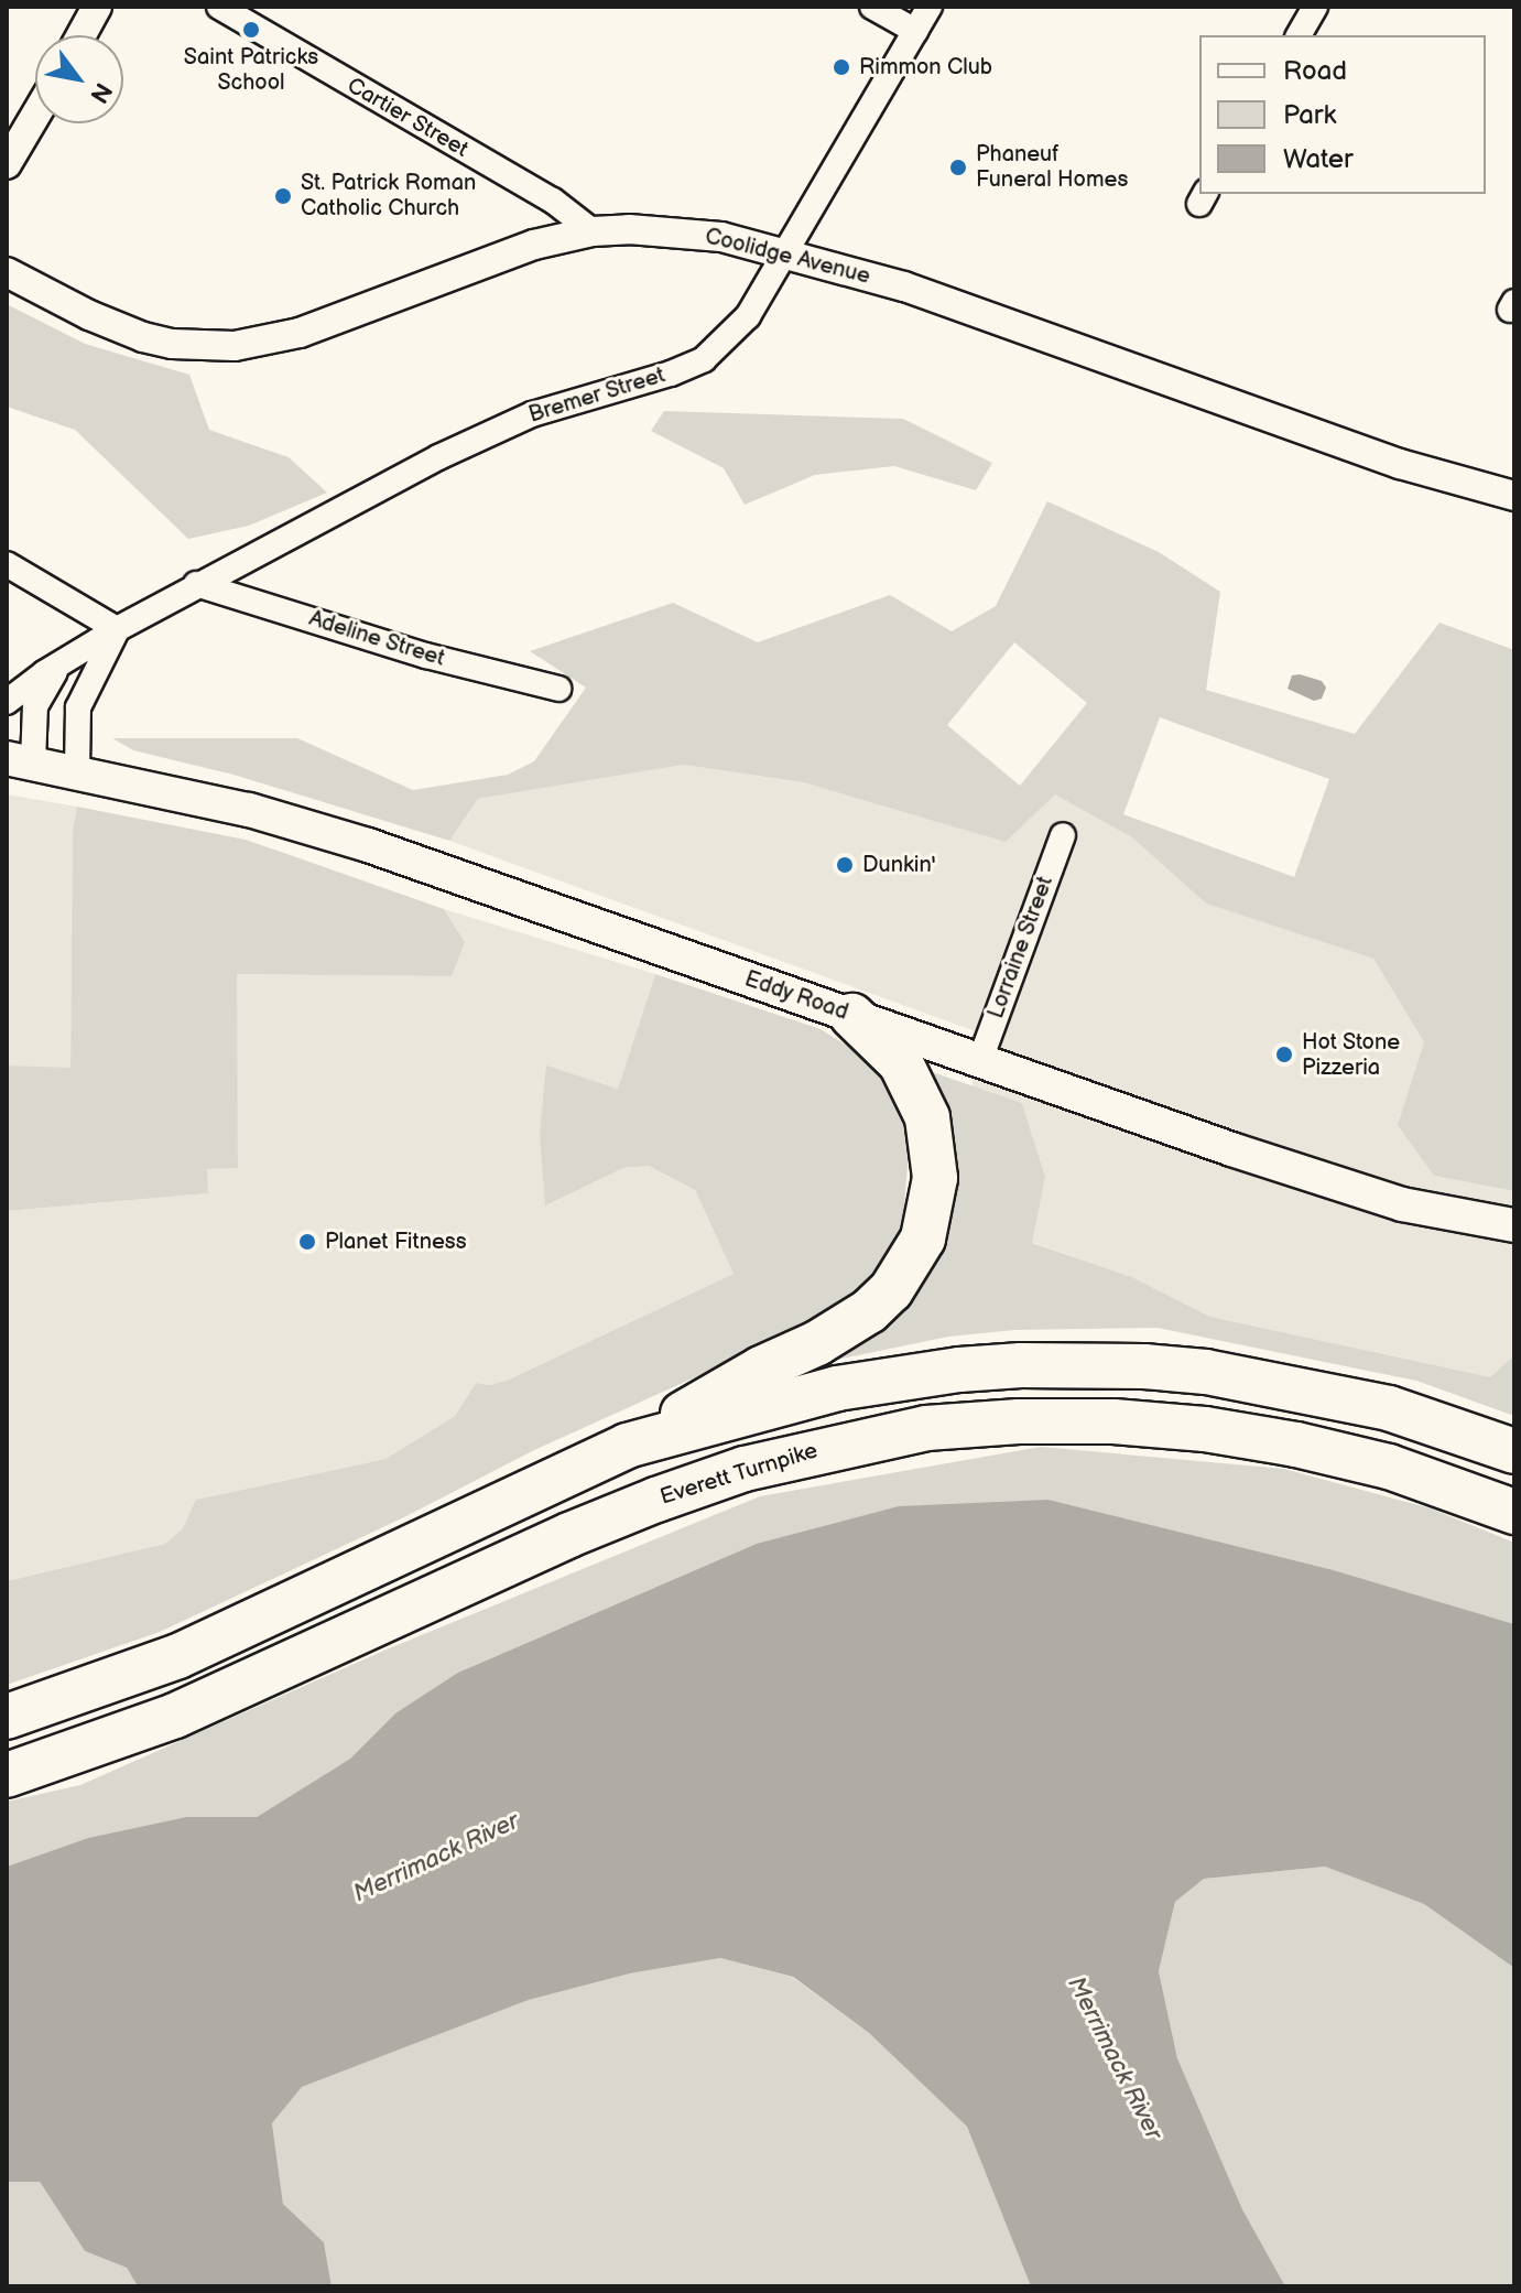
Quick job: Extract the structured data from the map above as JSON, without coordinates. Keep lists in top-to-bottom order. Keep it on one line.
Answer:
{"streets":{"highway":["Everett Turnpike"],"main road":["Eddy Road"],"street":["Cartier Street","Coolidge Avenue","Bremer Street","Adeline Street","Lorraine Street"]},"crossings":[["Cartier Street","Coolidge Avenue"],["Coolidge Avenue","Bremer Street"],["Bremer Street","Adeline Street"],["Bremer Street","Eddy Road"],["Lorraine Street","Eddy Road"]],"water":["Merrimack River"],"places":["Saint Patricks School","Rimmon Club","Phaneuf Funeral Homes","St. Patrick Roman Catholic Church","Dunkin'","Hot Stone Pizzeria","Planet Fitness"],"legend":["Road","Park","Water"],"north":"bottom right"}
